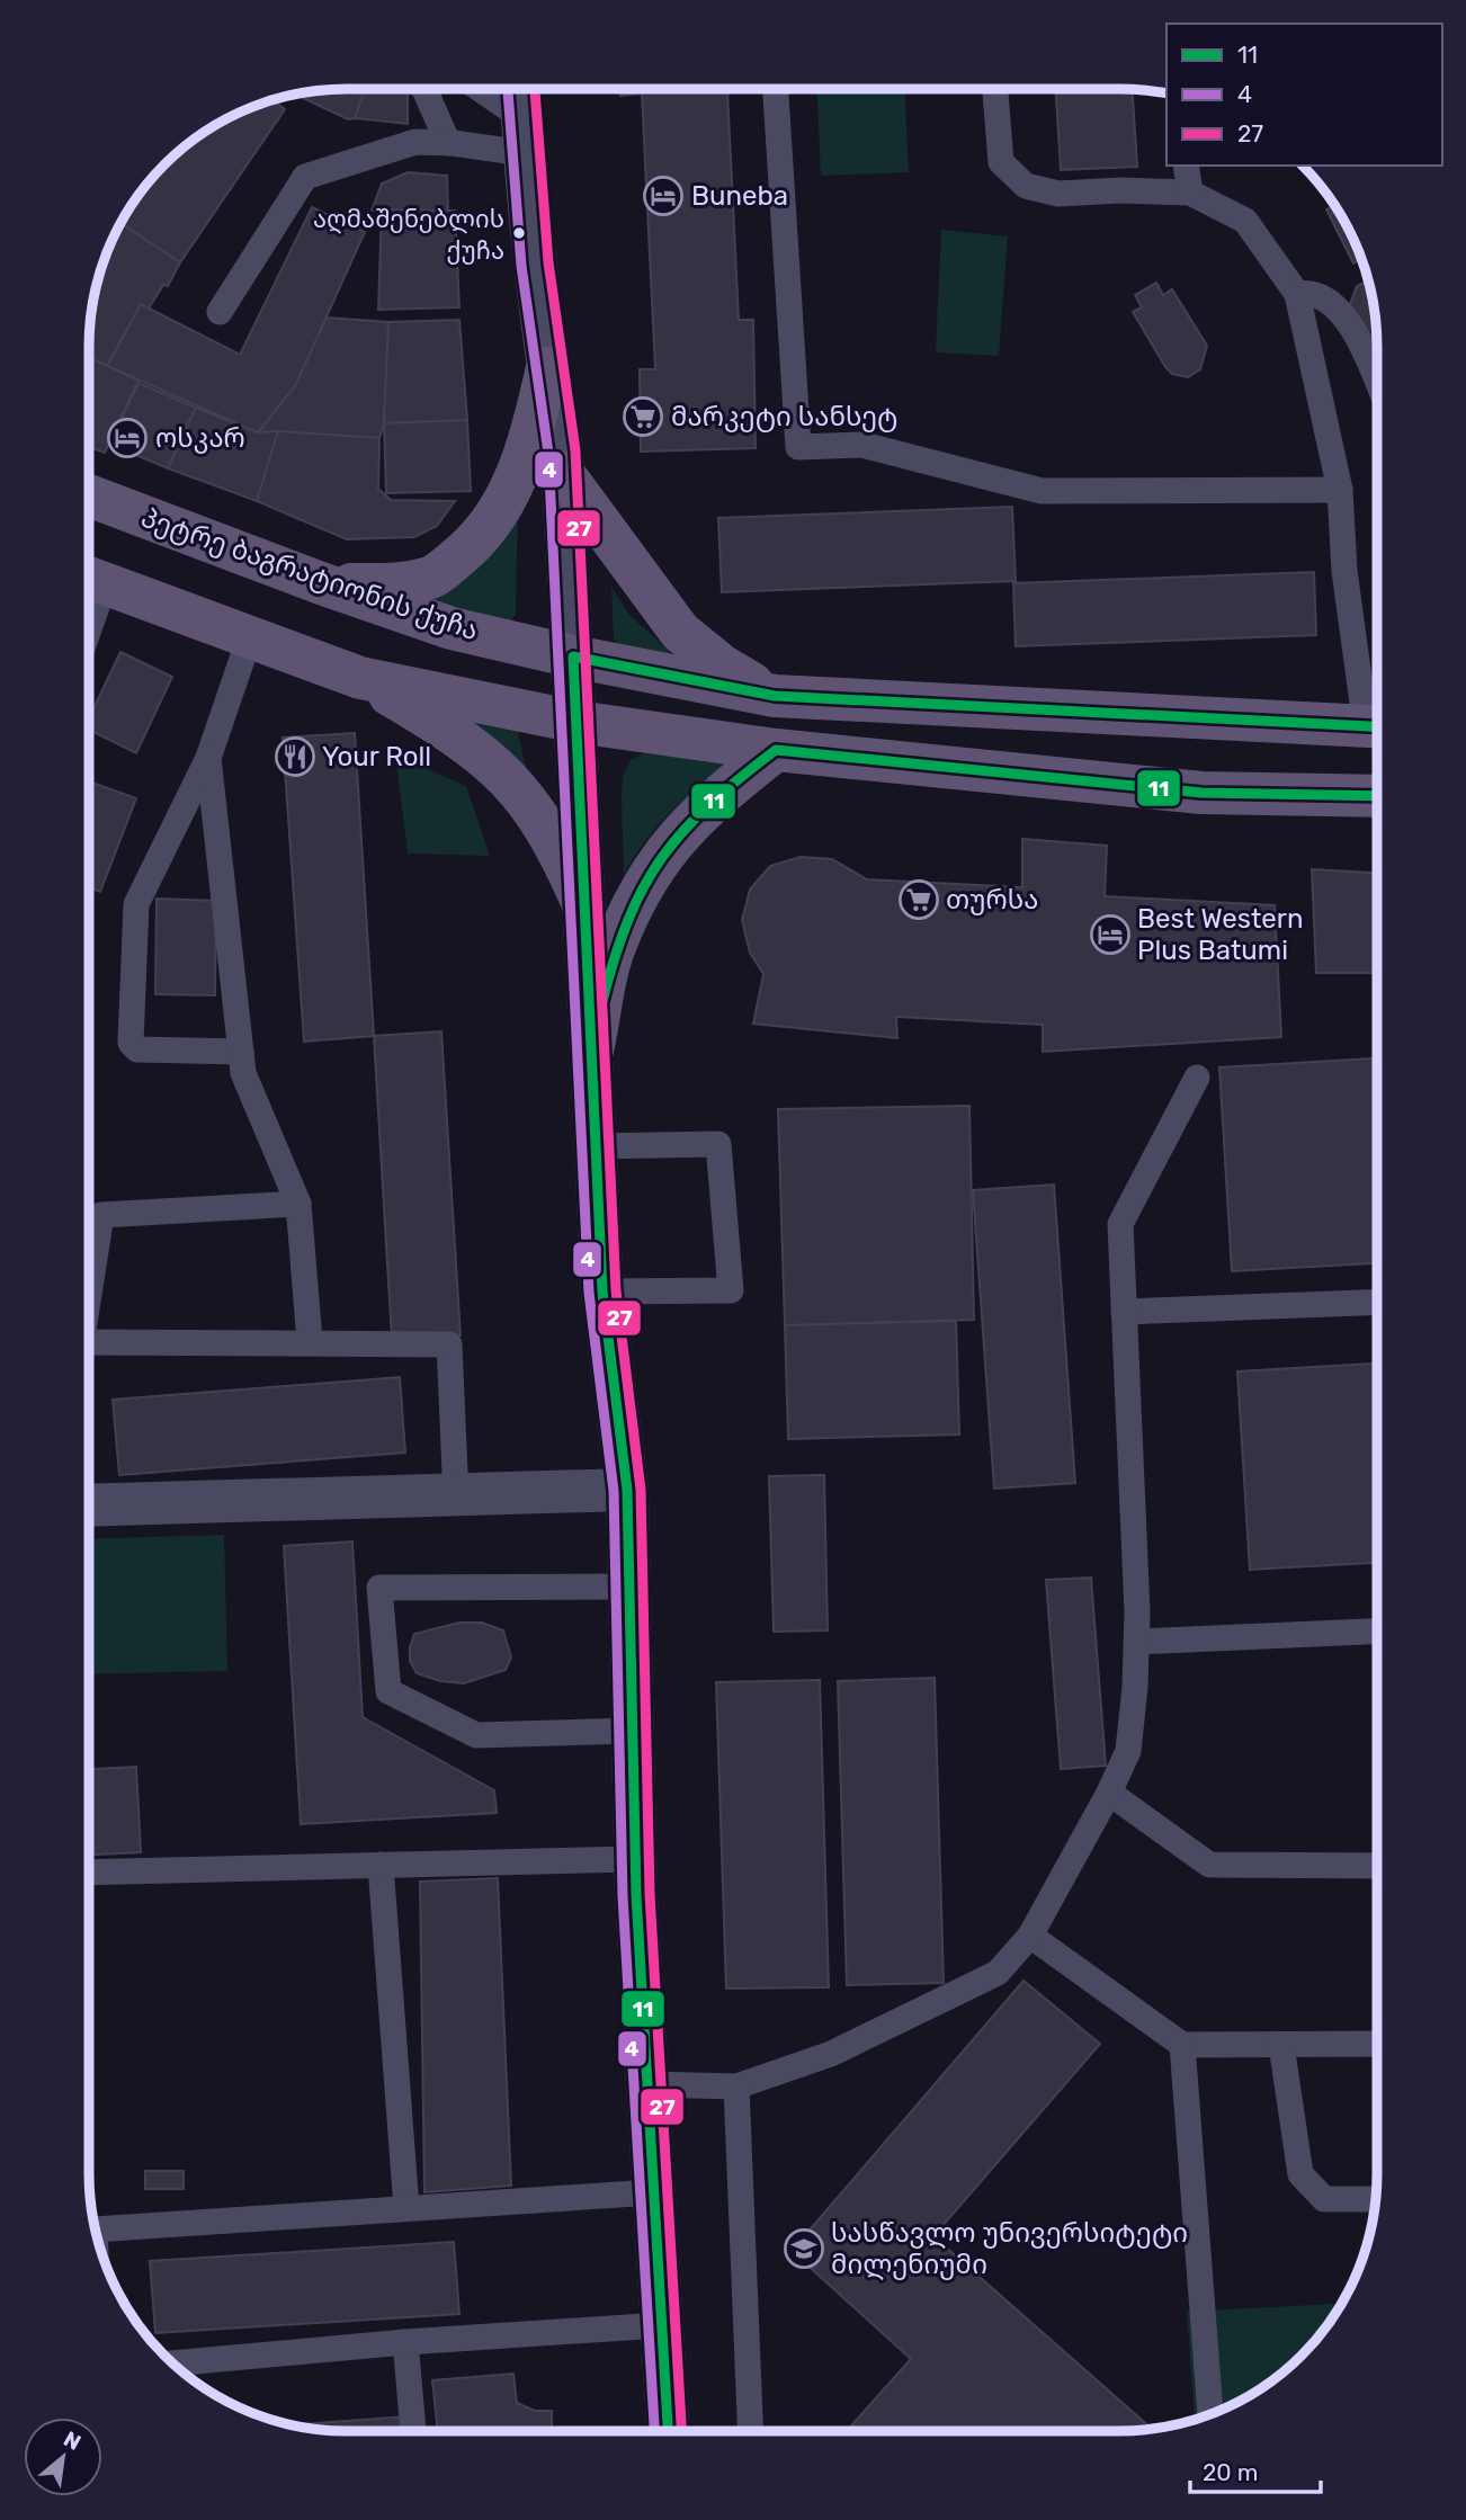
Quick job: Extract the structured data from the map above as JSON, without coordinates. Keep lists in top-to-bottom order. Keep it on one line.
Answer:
{"streets":{"main road":["პეტრე ბაგრატიონის ქუჩა"]},"places":{"hotel":["Buneba","ოსკარ","Best Western Plus Batumi"],"other":["აღმაშენებლის ქუჩა"],"supermarket":["მარკეტი სანსეტ","თურსა"],"restaurant":["Your Roll"],"school or university":["სასწავლო უნივერსიტეტი მილენიუმი"]},"lines":["transit line 4","transit line 27","transit line 11"],"legend":["11","4","27"],"scale_bar":"20 m","north":"top right"}
